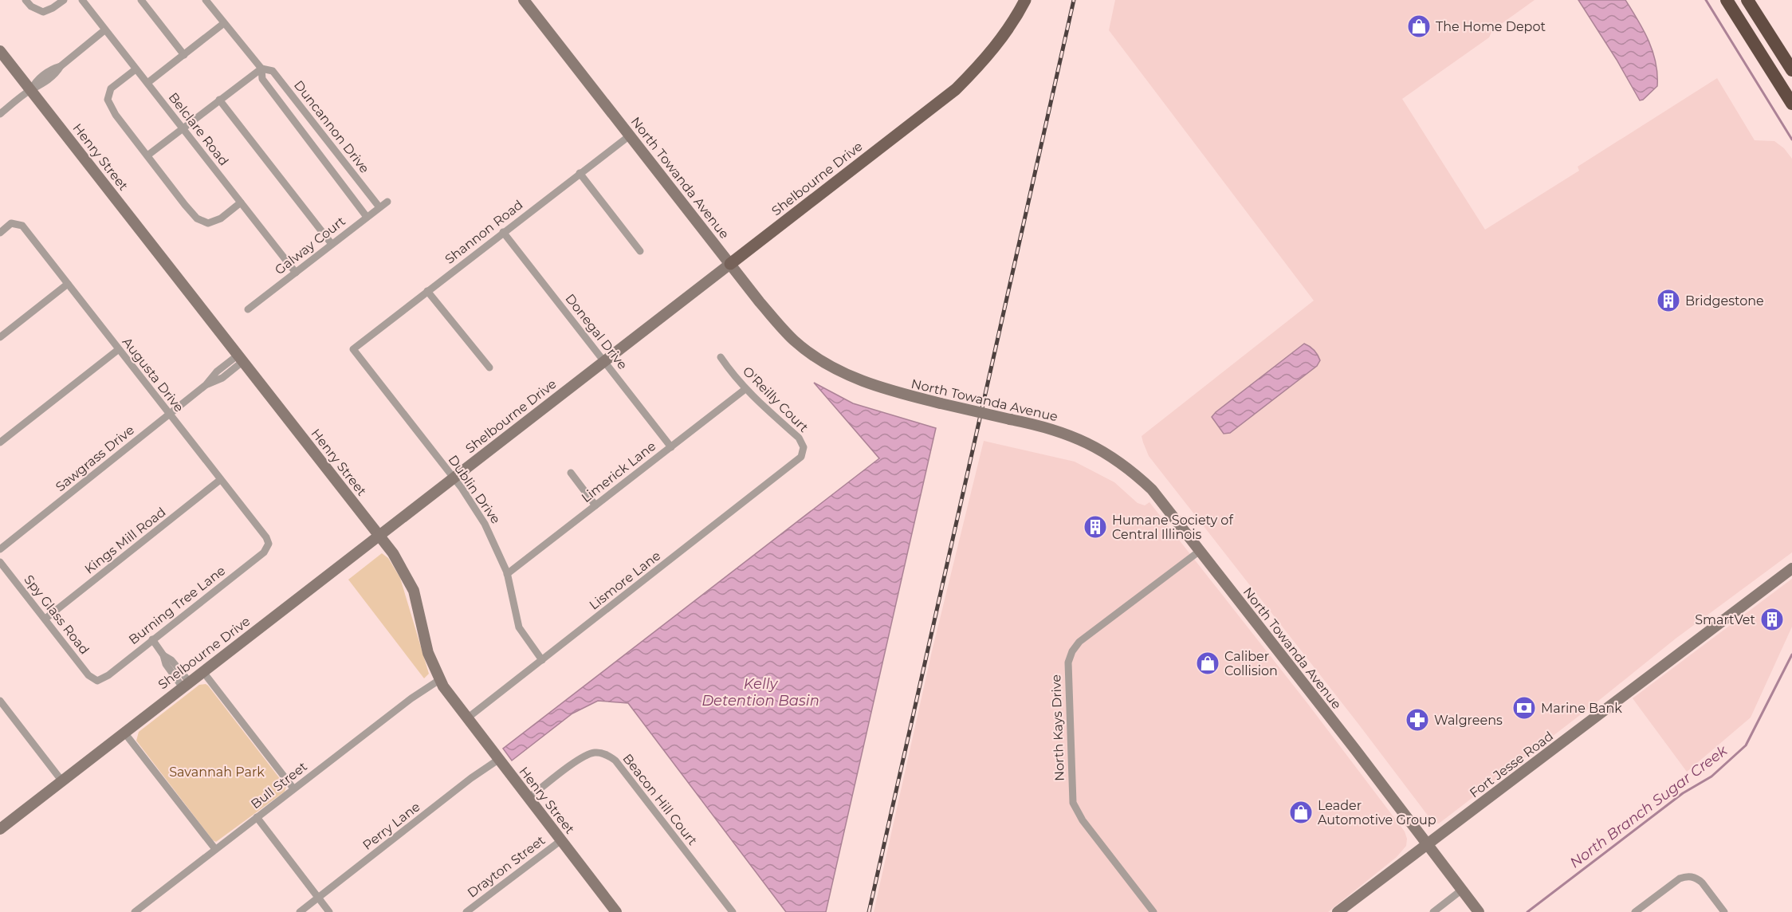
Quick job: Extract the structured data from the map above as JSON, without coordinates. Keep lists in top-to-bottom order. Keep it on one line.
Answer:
{"streets":{"main road":["Henry Street","North Towanda Avenue","Shelbourne Drive","Fort Jesse Road"],"street":["Duncannon Drive","Belclare Road","Shannon Road","Galway Court","Donegal Drive","Augusta Drive","O'Reilly Court","Sawgrass Drive","Limerick Lane","Dublin Drive","Kings Mill Road","Lismore Lane","Burning Tree Lane","Spy Glass Road","North Kays Drive","Bull Street","Beacon Hill Court","Perry Lane","Drayton Street"]},"crossings":[["Duncannon Drive","Galway Court"],["Belclare Road","Galway Court"],["Henry Street","Shelbourne Drive"],["Henry Street","Sawgrass Drive"],["Henry Street","Lismore Lane"],["Henry Street","Bull Street"],["Henry Street","Beacon Hill Court"],["Henry Street","Perry Lane"],["Henry Street","Drayton Street"],["North Towanda Avenue","Shelbourne Drive"],["North Towanda Avenue","Shannon Road"],["North Towanda Avenue","North Kays Drive"],["North Towanda Avenue","Fort Jesse Road"],["Shelbourne Drive","Donegal Drive"],["Shelbourne Drive","Dublin Drive"],["Shannon Road","Donegal Drive"],["Shannon Road","Dublin Drive"],["Donegal Drive","Limerick Lane"],["Augusta Drive","Sawgrass Drive"],["Augusta Drive","Kings Mill Road"],["Augusta Drive","Burning Tree Lane"],["O'Reilly Court","Limerick Lane"],["O'Reilly Court","Lismore Lane"],["Limerick Lane","Dublin Drive"],["Dublin Drive","Lismore Lane"],["Kings Mill Road","Spy Glass Road"],["Burning Tree Lane","Spy Glass Road"]],"water":["Kelly Detention Basin","North Branch Sugar Creek"],"parks":["Savannah Park"],"places":{"shop":["The Home Depot","Caliber Collision","Leader Automotive Group"],"building":["Bridgestone","Humane Society of Central Illinois","SmartVet"],"bank":["Marine Bank"],"pharmacy":["Walgreens"]}}
